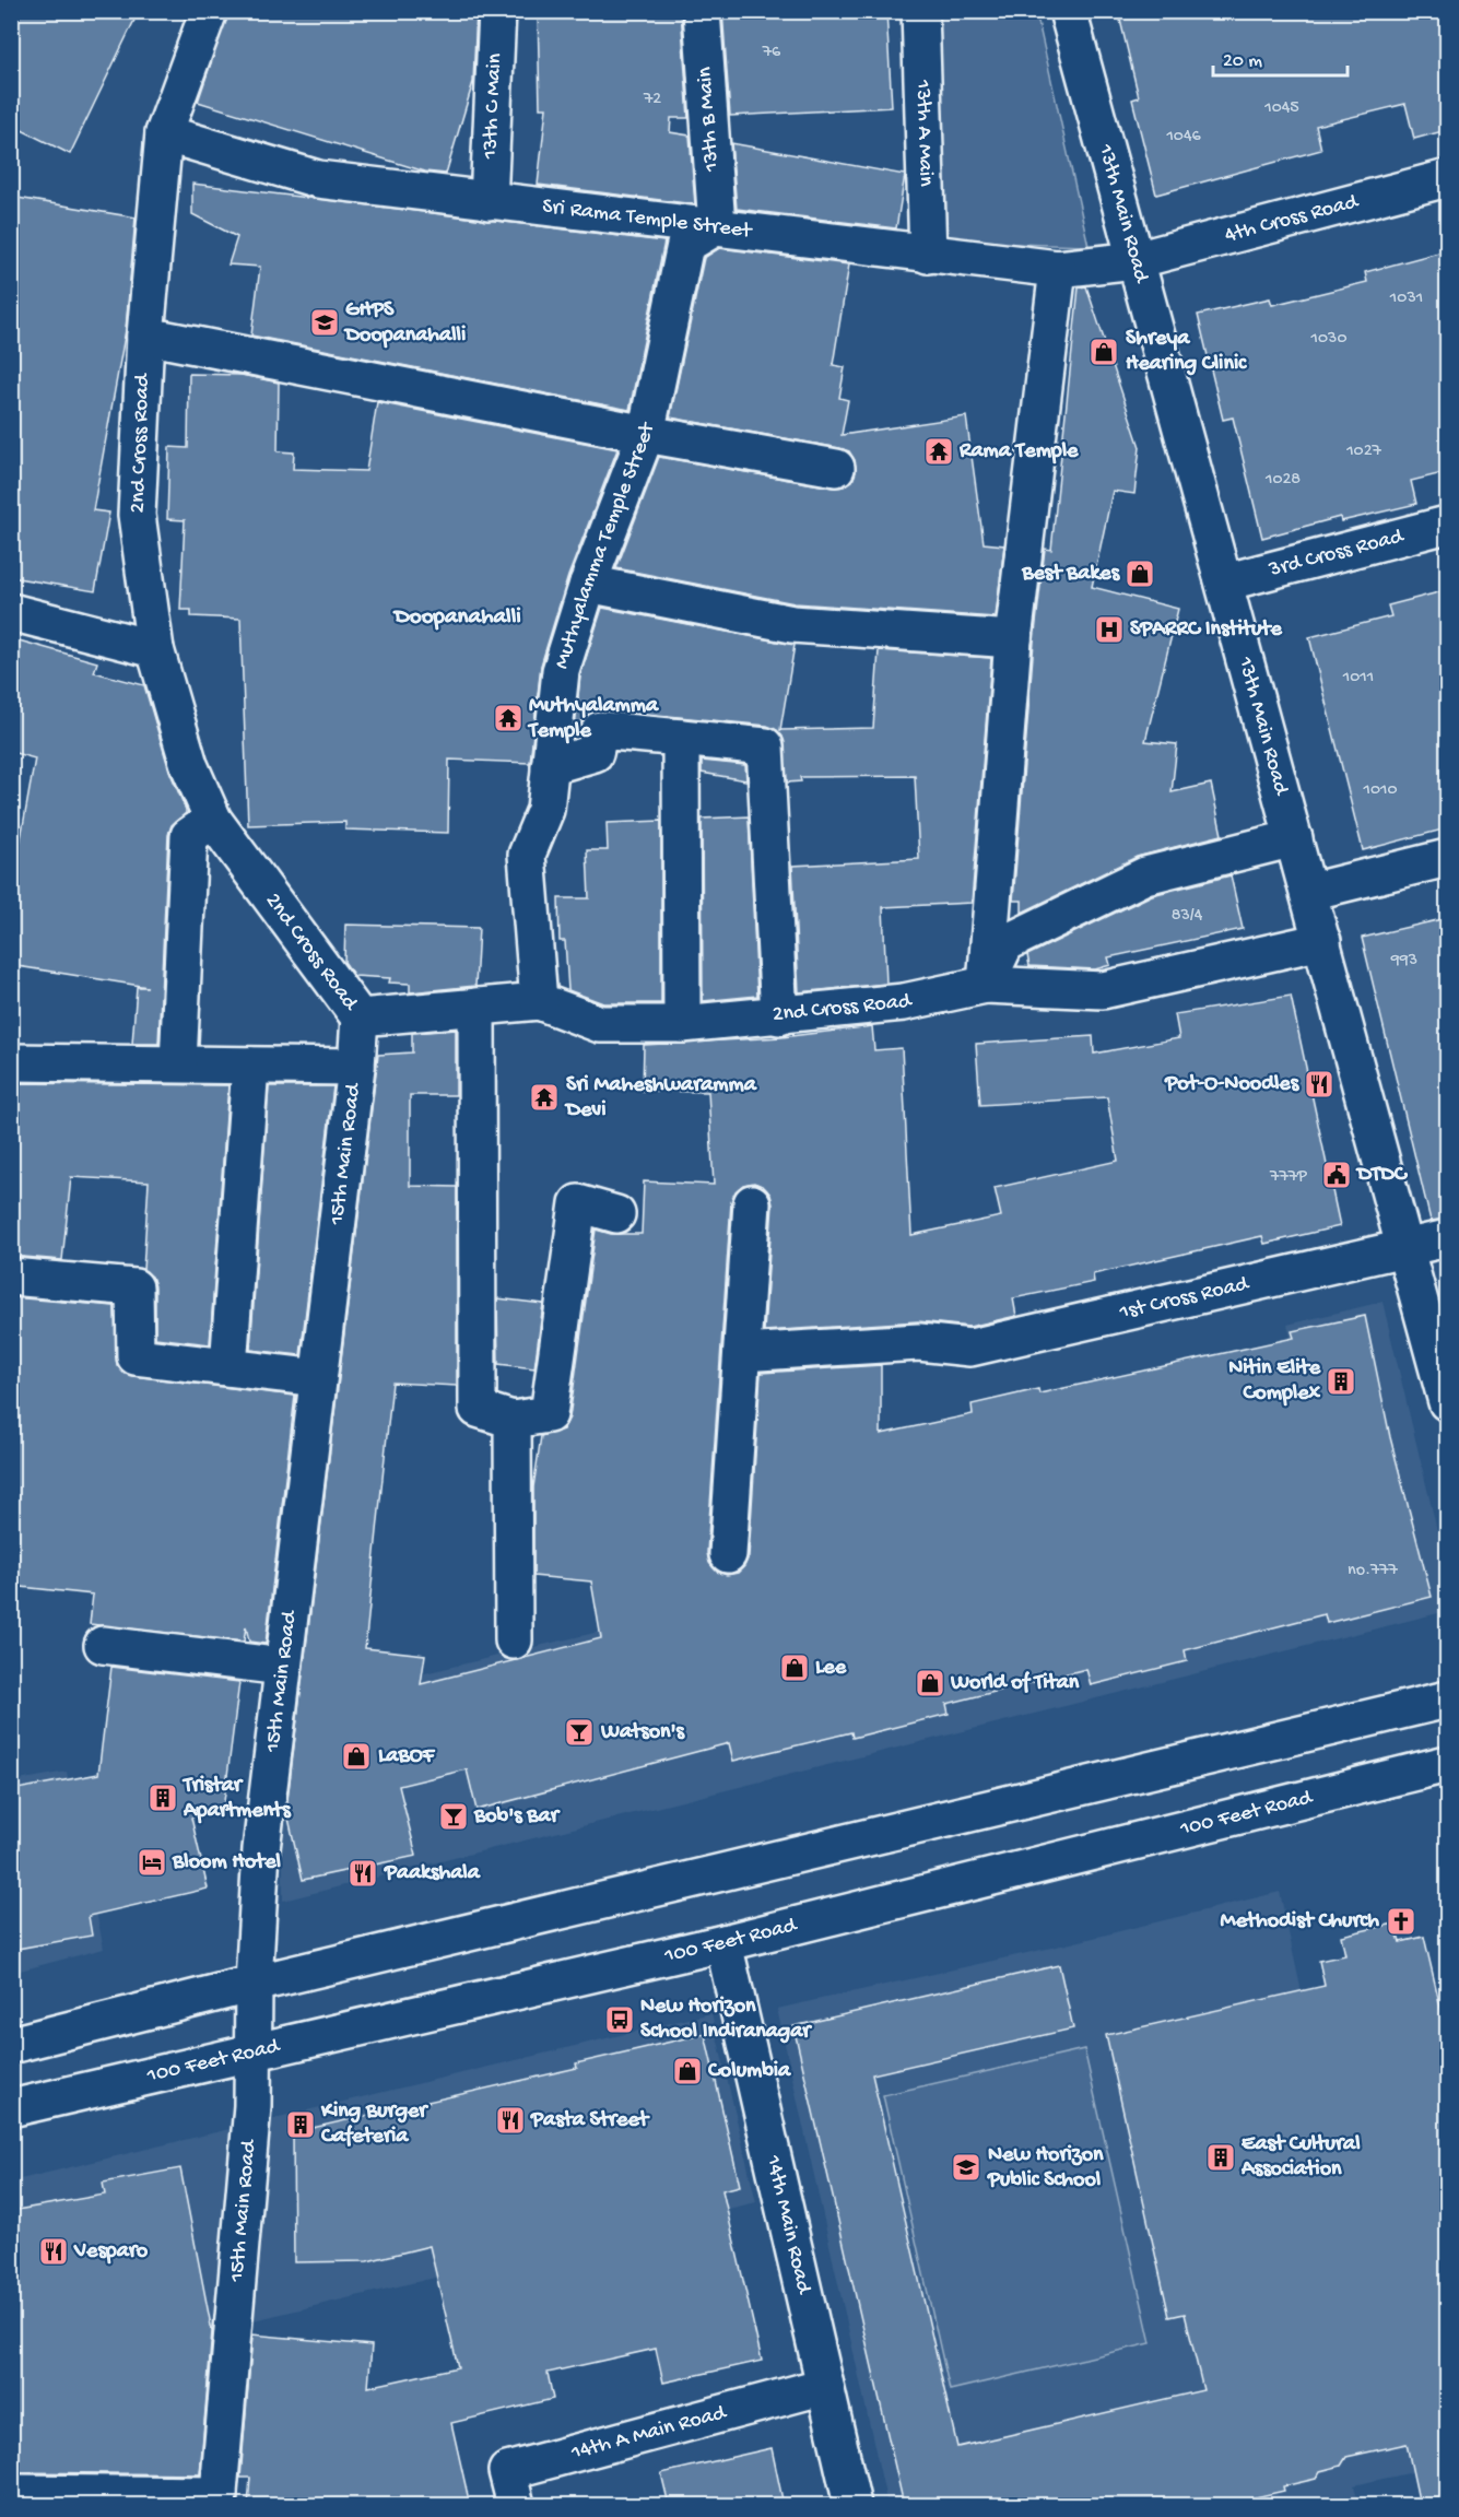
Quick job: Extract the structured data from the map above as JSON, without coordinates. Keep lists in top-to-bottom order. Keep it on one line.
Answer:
{"streets":{"street":["13th C Main","13th B Main","13th A Main","13th Main Road","Sri Rama Temple Street","4th Cross Road","2nd Cross Road","Muthyalamma Temple Street","3rd Cross Road","15th Main Road","1st Cross Road","100 Feet Road","14th Main Road","14th A Main Road"]},"crossings":[["13th C Main","Sri Rama Temple Street"],["13th B Main","Sri Rama Temple Street"],["13th B Main","Muthyalamma Temple Street"],["13th A Main","Sri Rama Temple Street"],["13th Main Road","Sri Rama Temple Street"],["13th Main Road","4th Cross Road"],["13th Main Road","2nd Cross Road"],["13th Main Road","3rd Cross Road"],["13th Main Road","1st Cross Road"],["Sri Rama Temple Street","4th Cross Road"],["Sri Rama Temple Street","2nd Cross Road"],["Sri Rama Temple Street","Muthyalamma Temple Street"],["2nd Cross Road","Muthyalamma Temple Street"],["2nd Cross Road","15th Main Road"],["15th Main Road","100 Feet Road"],["100 Feet Road","14th Main Road"],["14th Main Road","14th A Main Road"]],"districts":["Doopanahalli"],"places":{"school or university":["GHPS Doopanahalli","New Horizon Public School"],"shop":["Shreya Hearing Clinic","Best Bakes","Lee","World of Titan","LaBOF","Columbia"],"temple":["Rama Temple","Muthyalamma Temple","Sri Maheshwaramma Devi"],"hospital":["SPARRC Institute"],"restaurant":["Pot-O-Noodles","Paakshala","Pasta Street","Vesparo"],"public building":["DTDC"],"building":["Nitin Elite Complex","Tristar Apartments","King Burger Cafeteria","East Cultural Association"],"bar":["Watson's","Bob's Bar"],"hotel":["Bloom Hotel"],"church":["Methodist Church"],"bus stop":["New Horizon School Indiranagar"]},"house_numbers":["76","72","1045","1046","1031","1030","1027","1028","1011","1010","83/4","993","777P","no.777"],"scale_bar":"20 m"}
